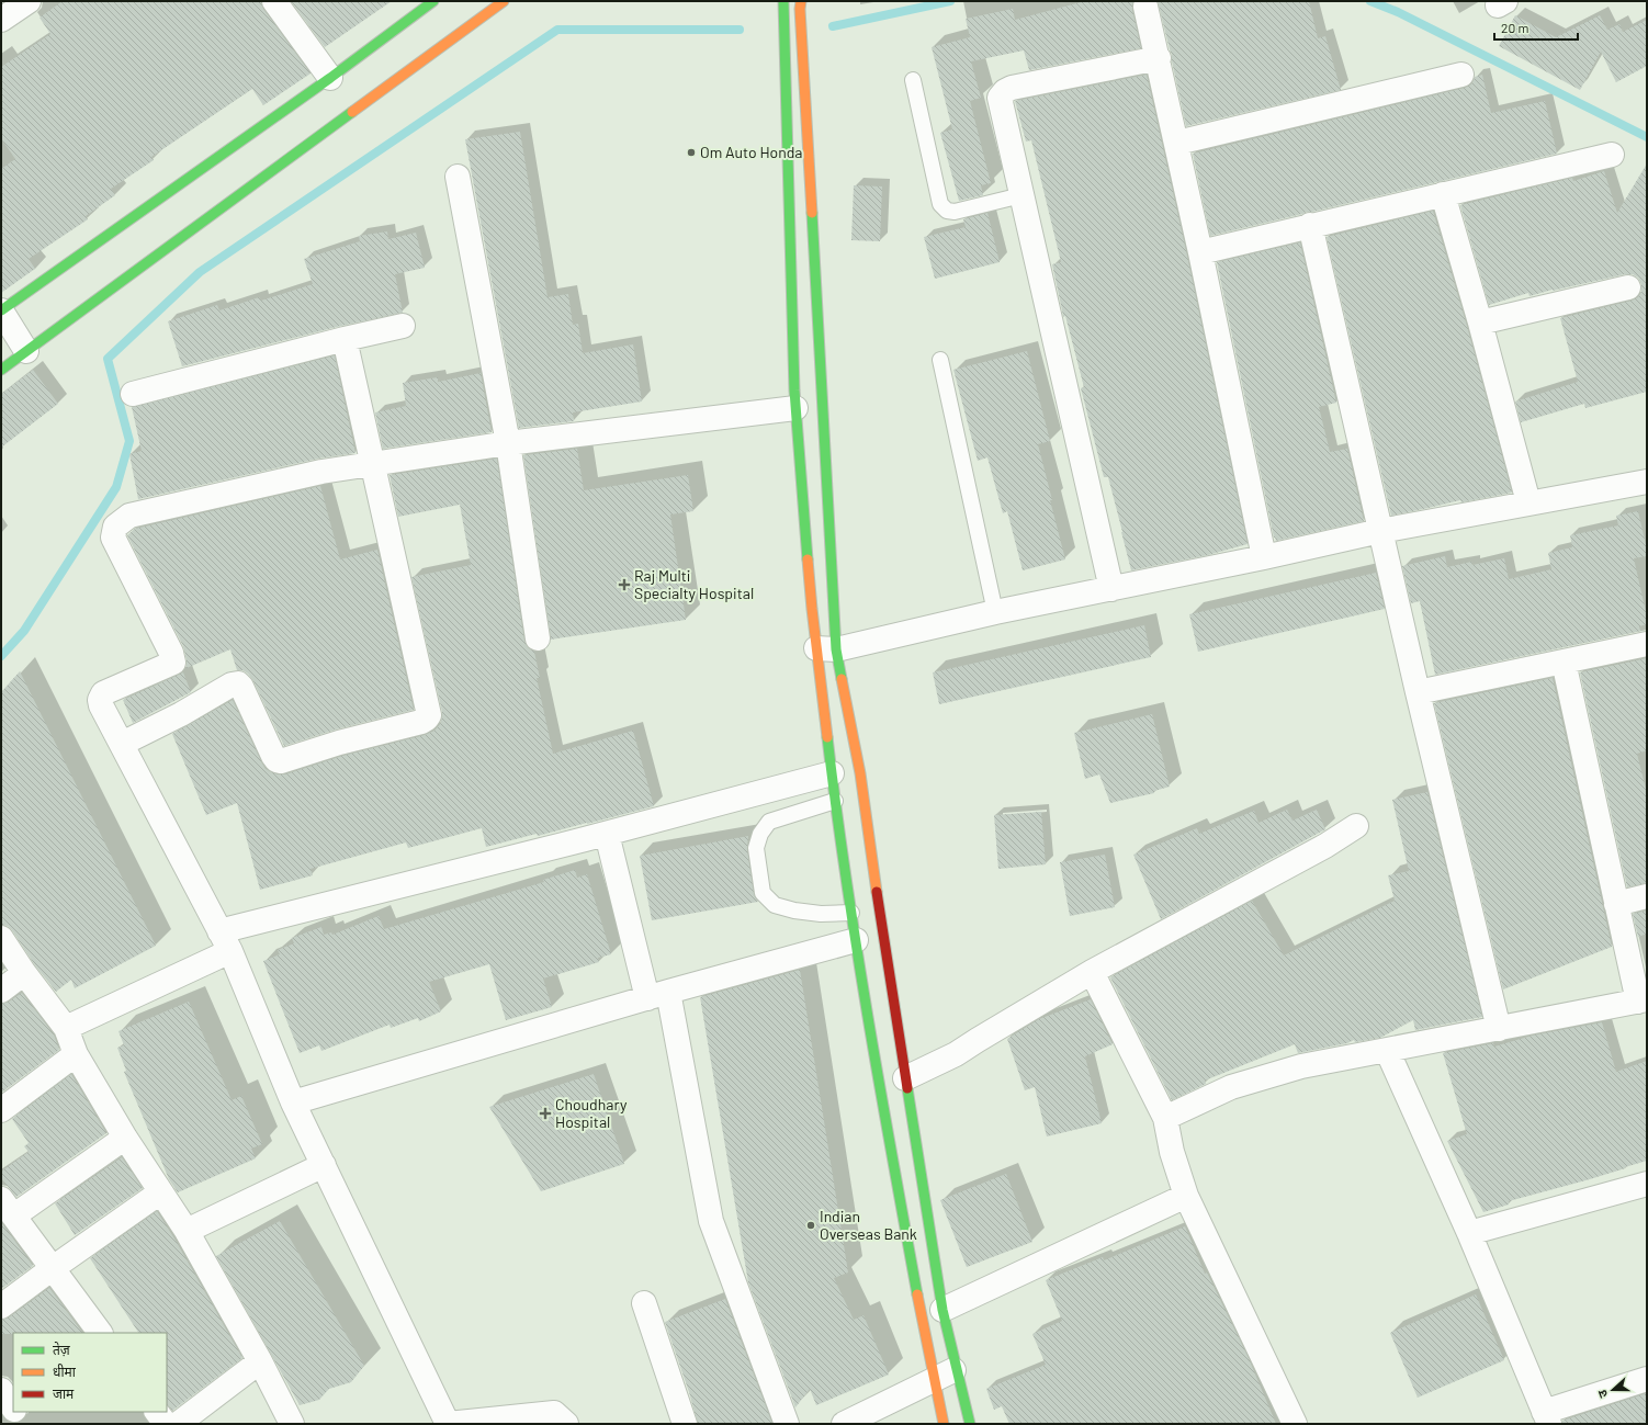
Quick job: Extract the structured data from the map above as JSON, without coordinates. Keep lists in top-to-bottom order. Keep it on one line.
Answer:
{"places":{"other":["Om Auto Honda","Indian Overseas Bank"],"health":["Raj Multi Specialty Hospital","Choudhary Hospital"]},"legend":["तेज़","धीमा","जाम"],"scale_bar":"20 m","north":"left"}
